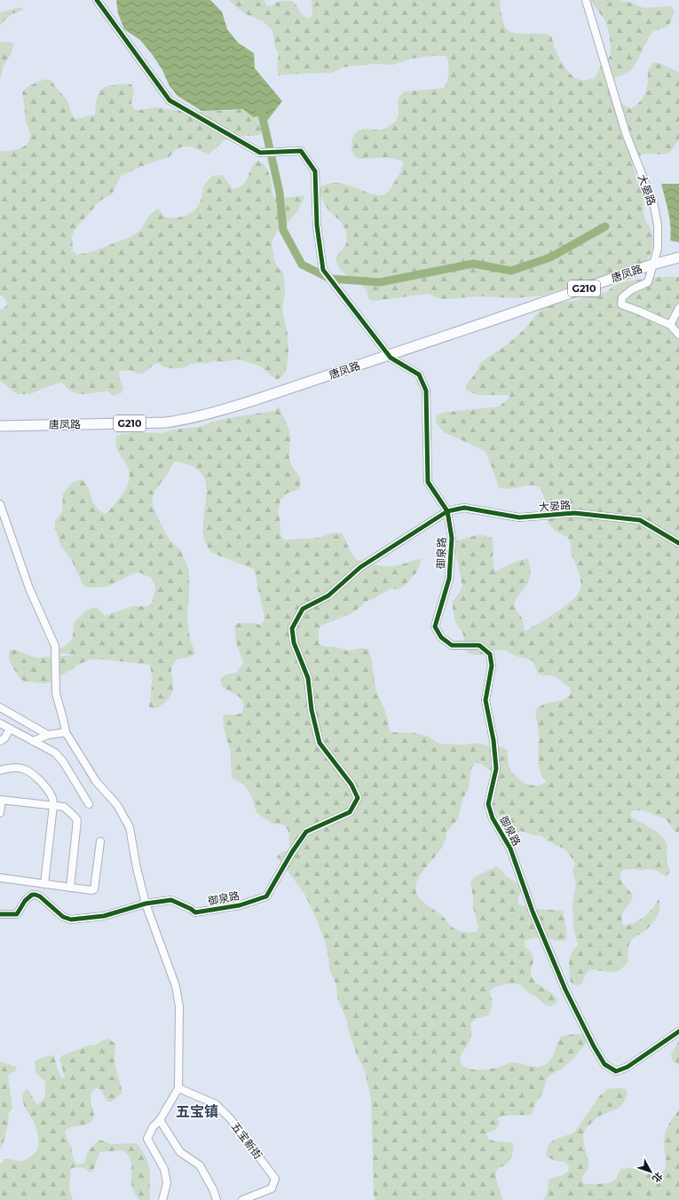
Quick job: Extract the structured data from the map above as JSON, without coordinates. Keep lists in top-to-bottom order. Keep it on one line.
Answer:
{"streets":{"highway":["唐凤路","G210"],"street":["大晏路","御泉路","五宝新街"]},"crossings":[["大晏路","唐凤路"],["大晏路","御泉路"]],"districts":["五宝镇"],"north":"bottom right"}
